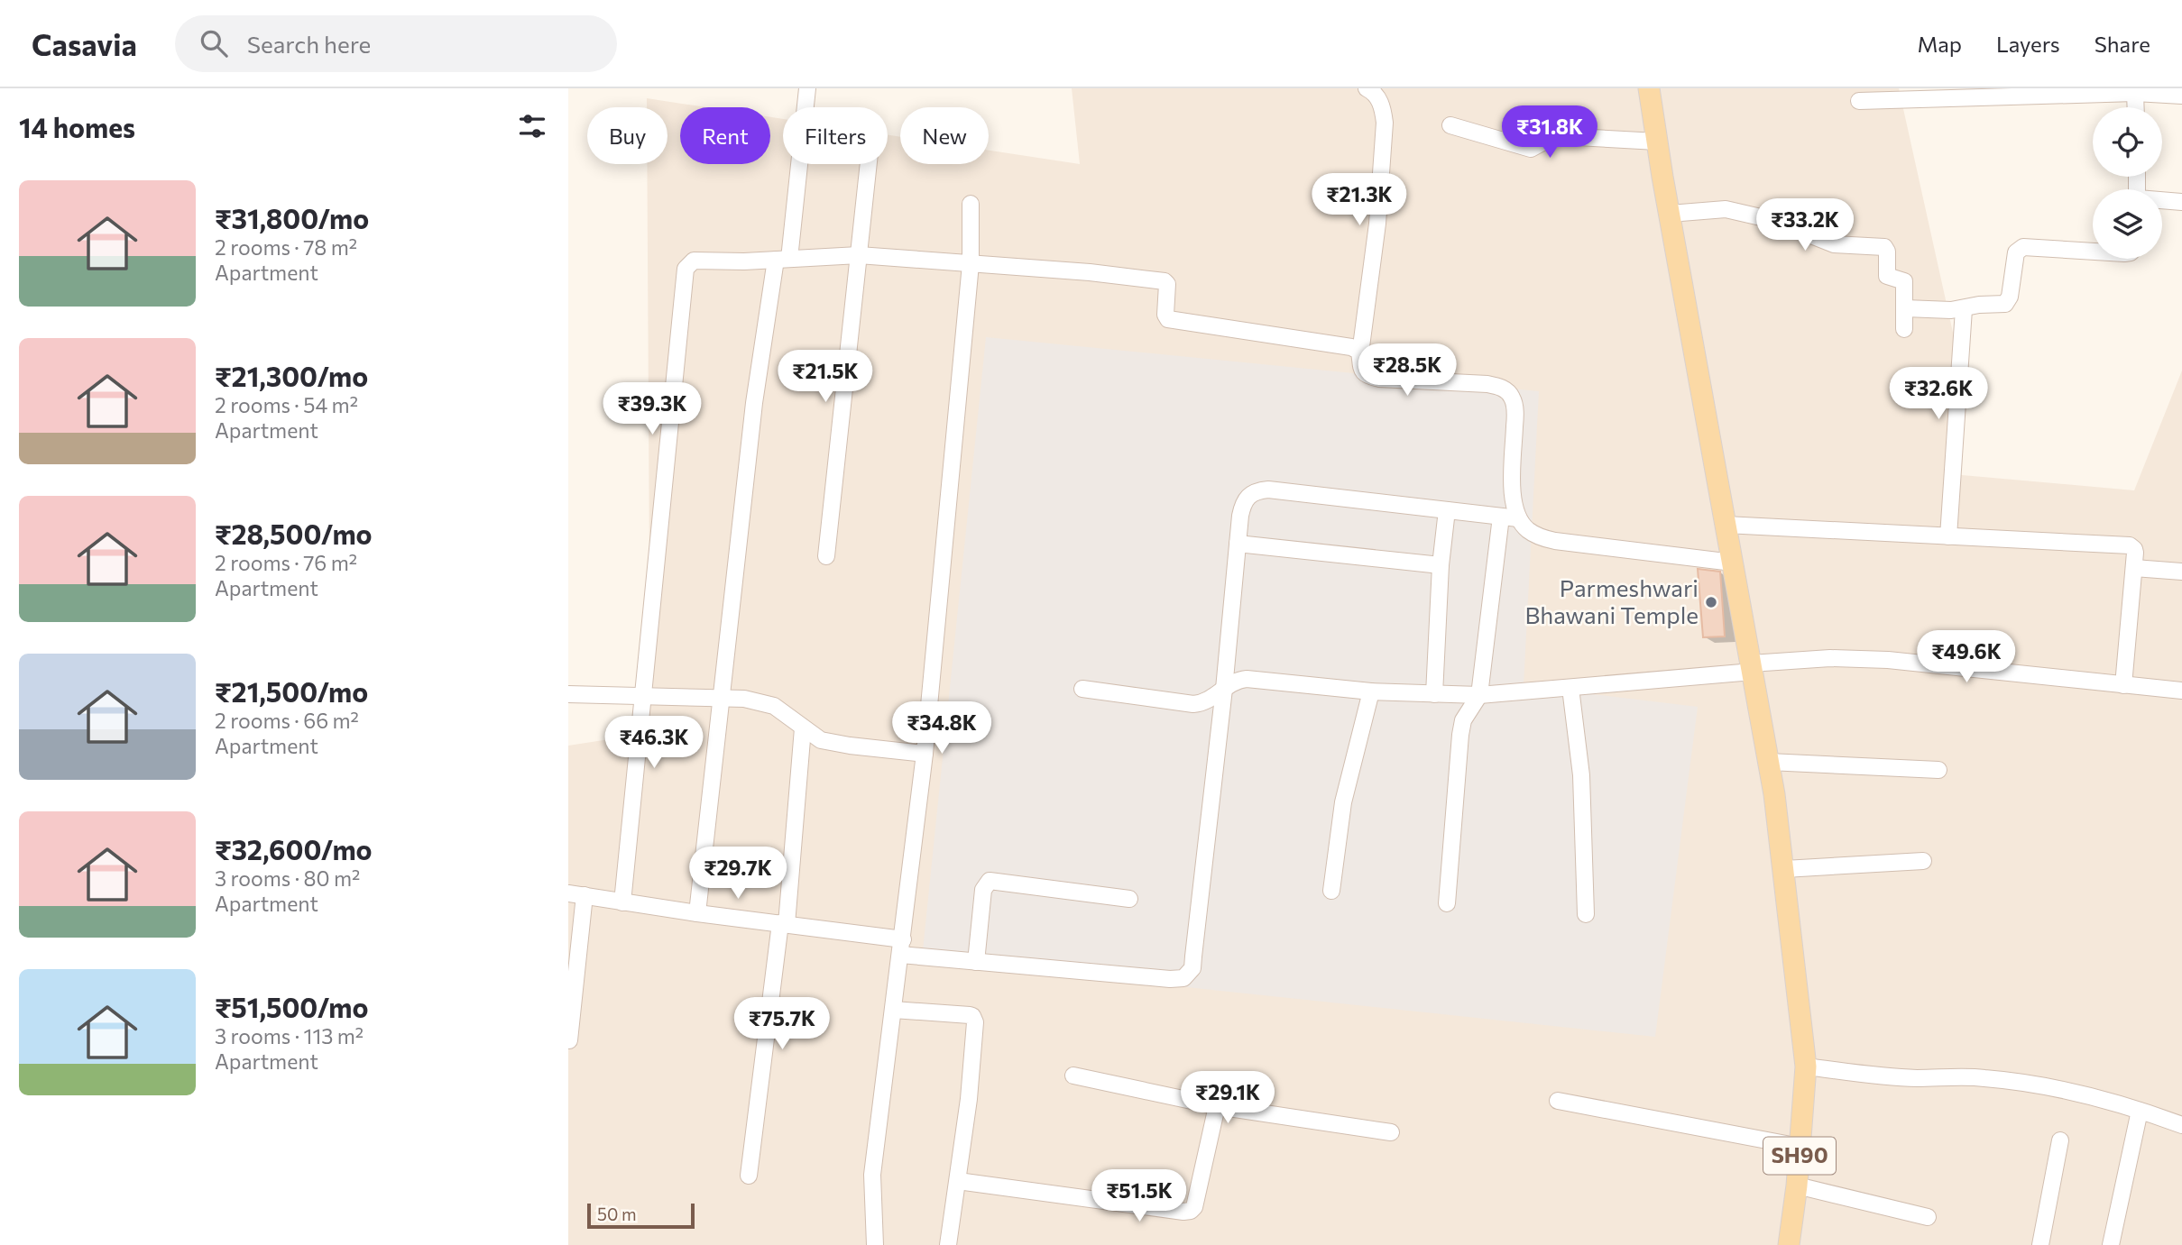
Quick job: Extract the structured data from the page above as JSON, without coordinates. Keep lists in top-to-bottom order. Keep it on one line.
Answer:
{"streets":{"main road":["SH90"]},"places":["Parmeshwari Bhawani Temple"],"scale_bar":"50 m","page":{"header":"Casavia","search":"Search here","nav":["Map","Layers","Share"],"heading":"14 homes","price":["₹31.8K","₹21.3K","₹33.2K","₹28.5K","₹21.5K","₹32.6K","₹39.3K","₹49.6K","₹34.8K","₹46.3K","₹29.7K","₹75.7K","₹29.1K","₹51.5K"],"chip":["Buy","Rent","Filters","New"],"list":[{"name":"₹31,800/mo","note":"2 rooms · 78 m² · Apartment"},{"name":"₹21,300/mo","note":"2 rooms · 54 m² · Apartment"},{"name":"₹28,500/mo","note":"2 rooms · 76 m² · Apartment"},{"name":"₹21,500/mo","note":"2 rooms · 66 m² · Apartment"},{"name":"₹32,600/mo","note":"3 rooms · 80 m² · Apartment"},{"name":"₹51,500/mo","note":"3 rooms · 113 m² · Apartment"}],"scale":"50 m"}}
